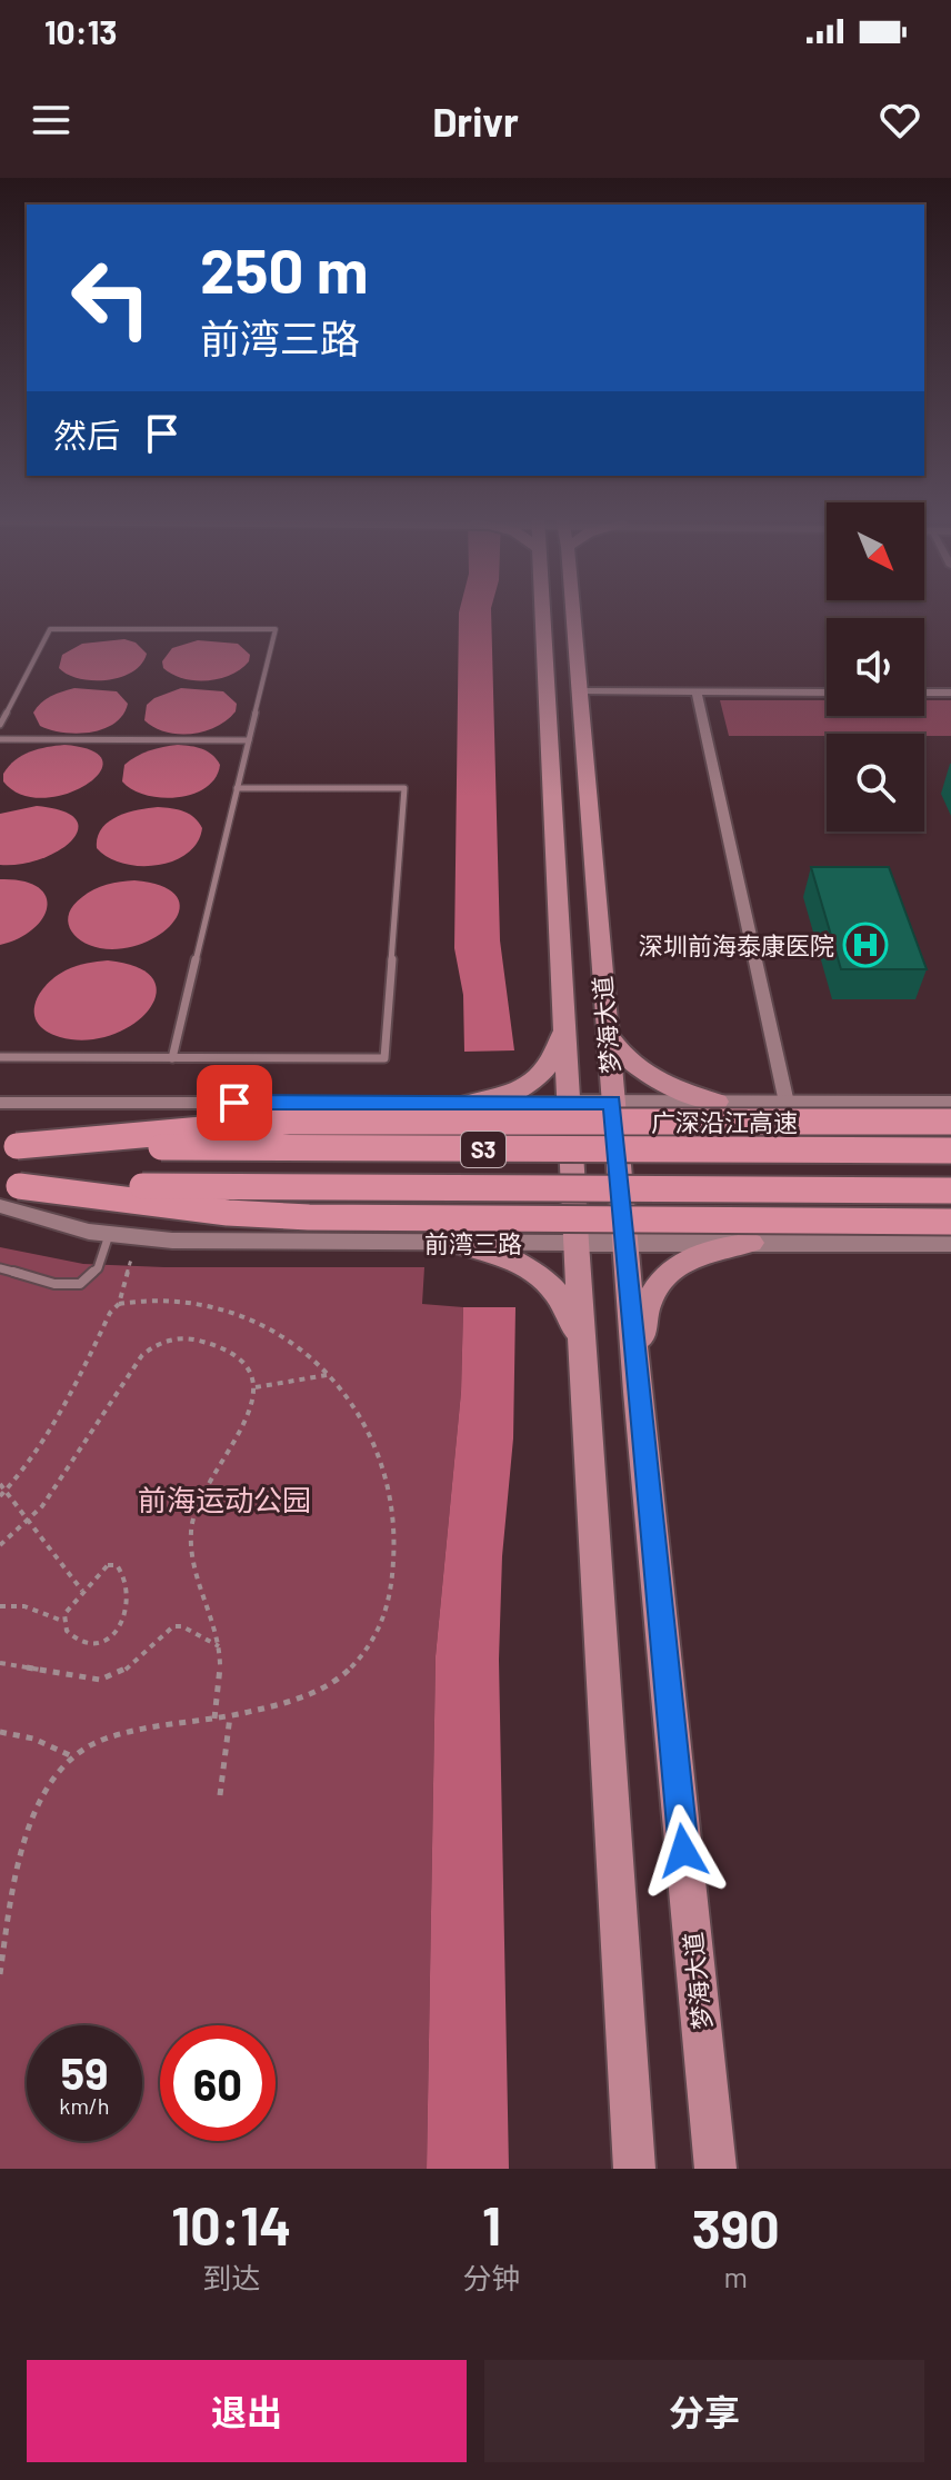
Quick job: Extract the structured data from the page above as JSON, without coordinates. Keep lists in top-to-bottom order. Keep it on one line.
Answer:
{"streets":{"highway":["广深沿江高速","S3"],"main road":["梦海大道","前湾三路"]},"crossings":[["梦海大道","前湾三路"],["S3","前湾三路"]],"parks":["前海运动公园"],"places":{"hospital":["深圳前海泰康医院"]},"north":"bottom right","page":{"status":"10:13","header":"Drivr","turn":["250 m","前湾三路"],"then":"然后","speed":"59 km/h","limit":"60","eta":["10:14","到达","1","分钟","390","m"],"buttons":["退出","分享"]}}
